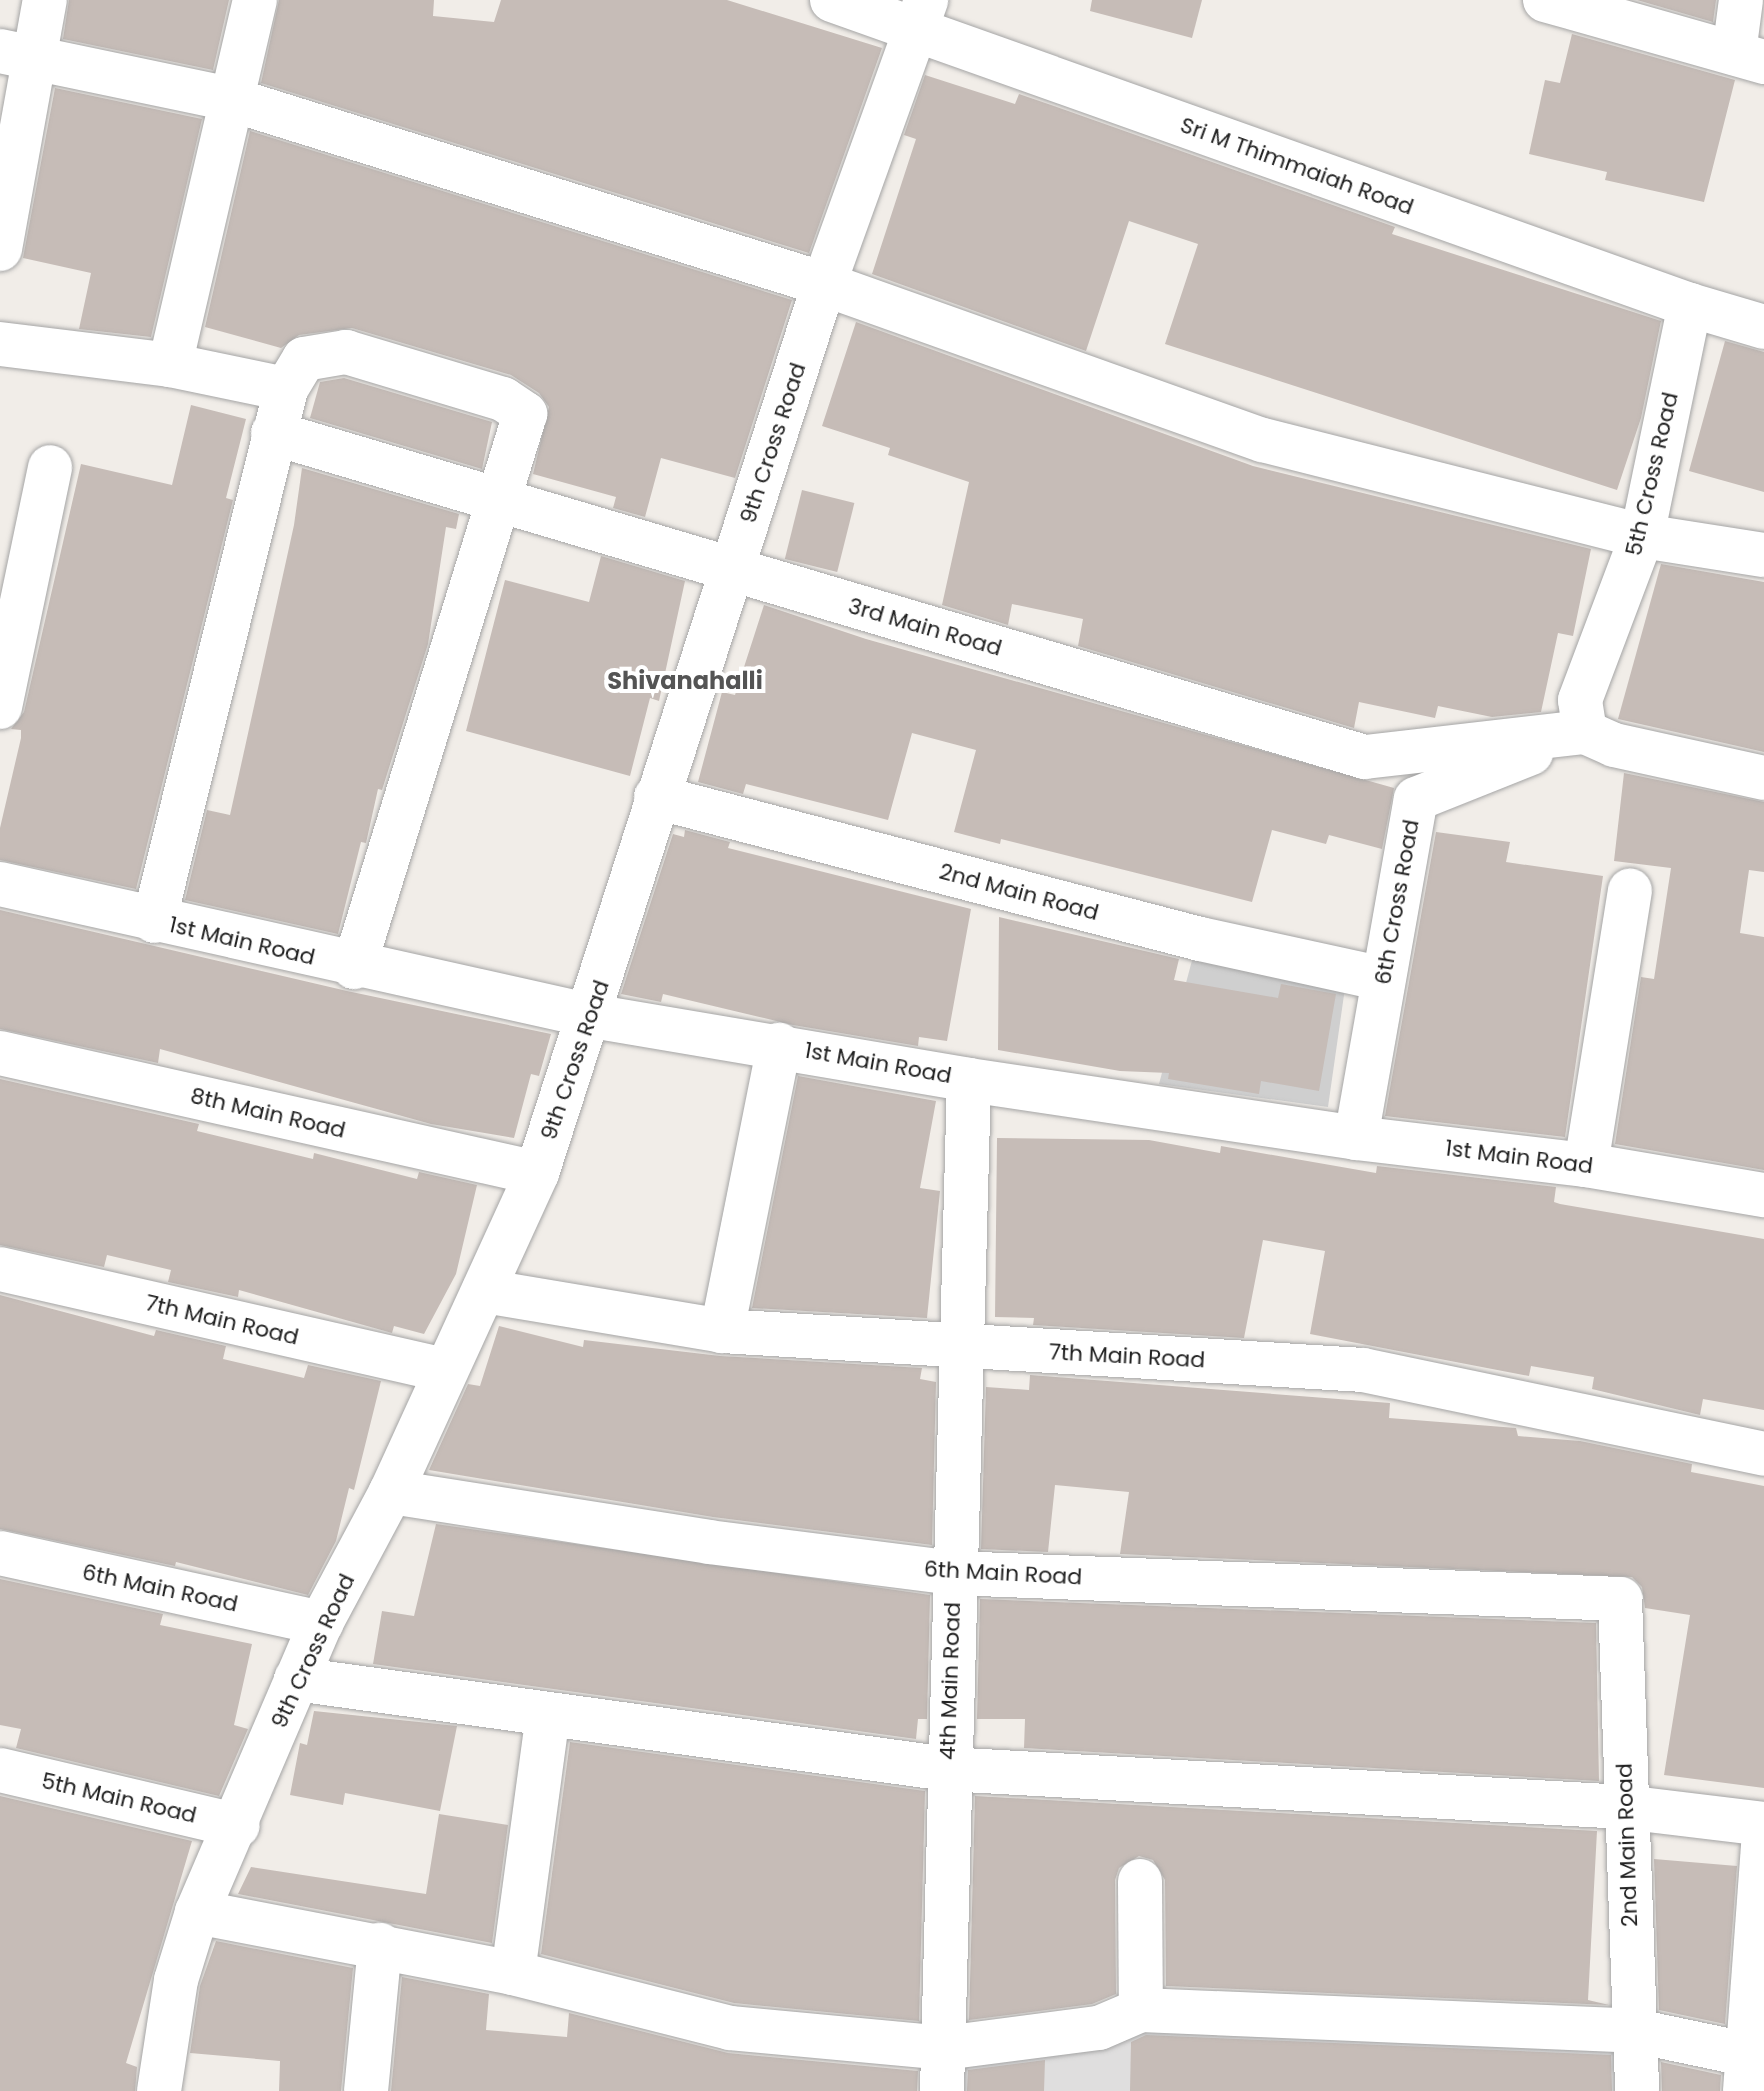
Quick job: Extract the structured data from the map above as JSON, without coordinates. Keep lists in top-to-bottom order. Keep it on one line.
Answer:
{"streets":{"street":["Sri M Thimmaiah Road","9th Cross Road","5th Cross Road","3rd Main Road","2nd Main Road","6th Cross Road","1st Main Road","8th Main Road","7th Main Road","6th Main Road","4th Main Road","5th Main Road"]},"crossings":[["Sri M Thimmaiah Road","9th Cross Road"],["Sri M Thimmaiah Road","5th Cross Road"],["9th Cross Road","3rd Main Road"],["9th Cross Road","2nd Main Road"],["9th Cross Road","1st Main Road"],["9th Cross Road","8th Main Road"],["9th Cross Road","7th Main Road"],["9th Cross Road","6th Main Road"],["9th Cross Road","5th Main Road"],["5th Cross Road","3rd Main Road"],["5th Cross Road","6th Cross Road"],["3rd Main Road","6th Cross Road"],["2nd Main Road","6th Cross Road"],["2nd Main Road","6th Main Road"],["6th Cross Road","1st Main Road"],["1st Main Road","4th Main Road"],["7th Main Road","4th Main Road"],["6th Main Road","4th Main Road"]],"districts":["Shivanahalli"]}
